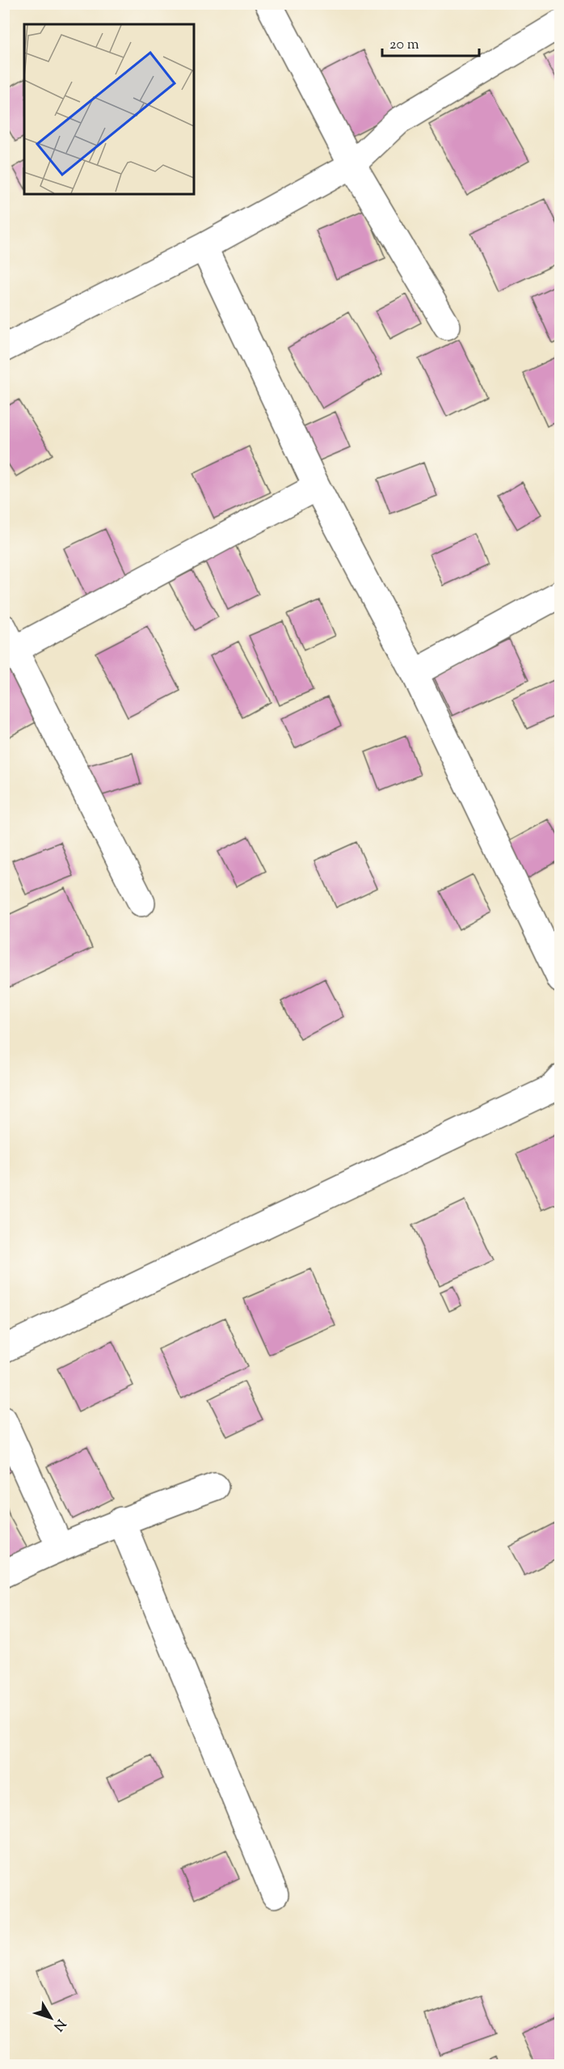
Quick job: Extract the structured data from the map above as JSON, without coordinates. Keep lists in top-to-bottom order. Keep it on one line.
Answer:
{"scale_bar":"20 m","north":"bottom right"}
